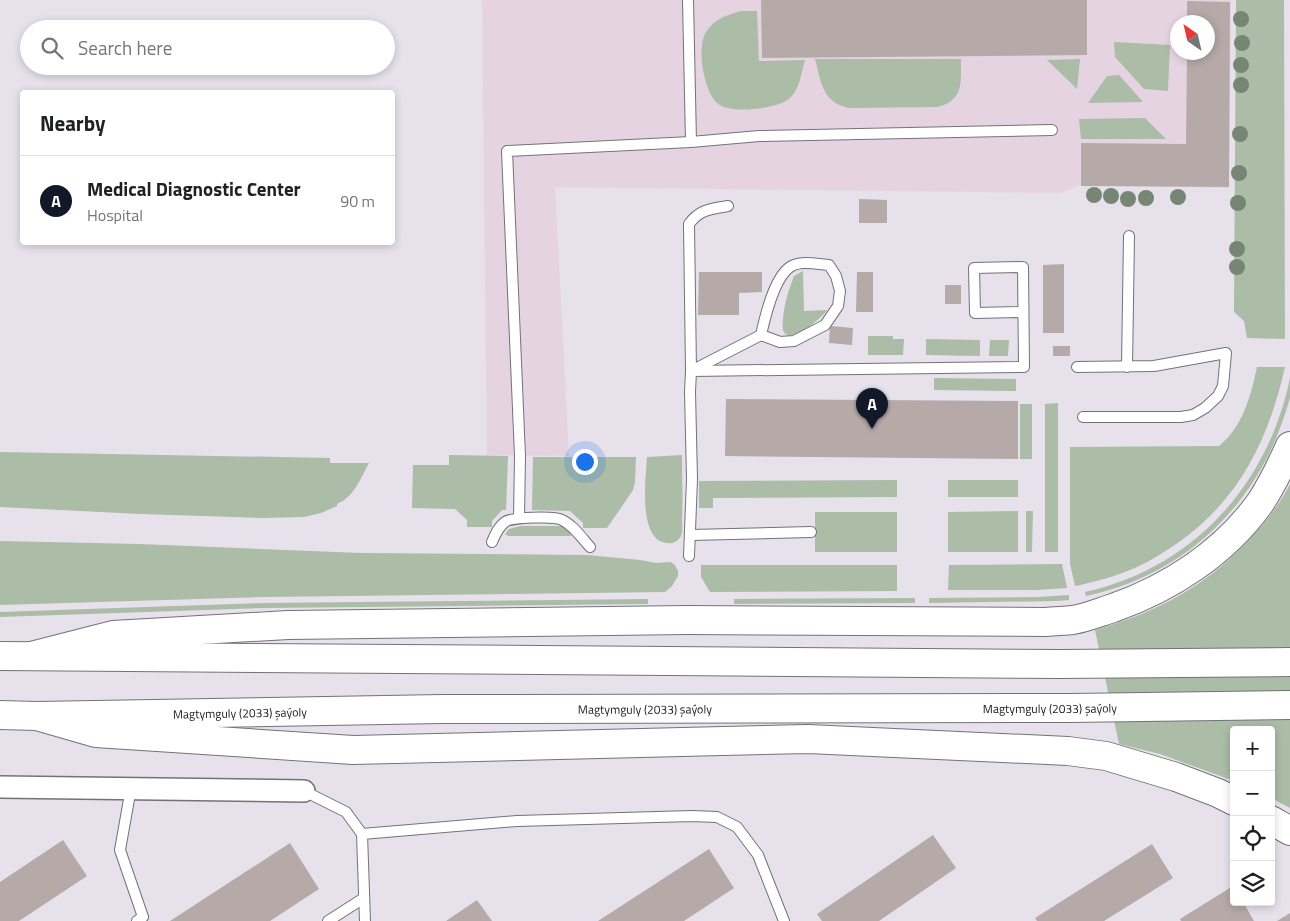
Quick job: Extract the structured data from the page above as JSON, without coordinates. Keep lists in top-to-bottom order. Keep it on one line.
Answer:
{"streets":{"main road":["Magtymguly (2033) şaýoly"]},"north":"top left","page":{"search":"Search here","heading":"Nearby","list":[{"mark":"A","name":"Medical Diagnostic Center","note":"Hospital","value":"90 m"}],"pins":"A","map_buttons":["+","−"]}}
